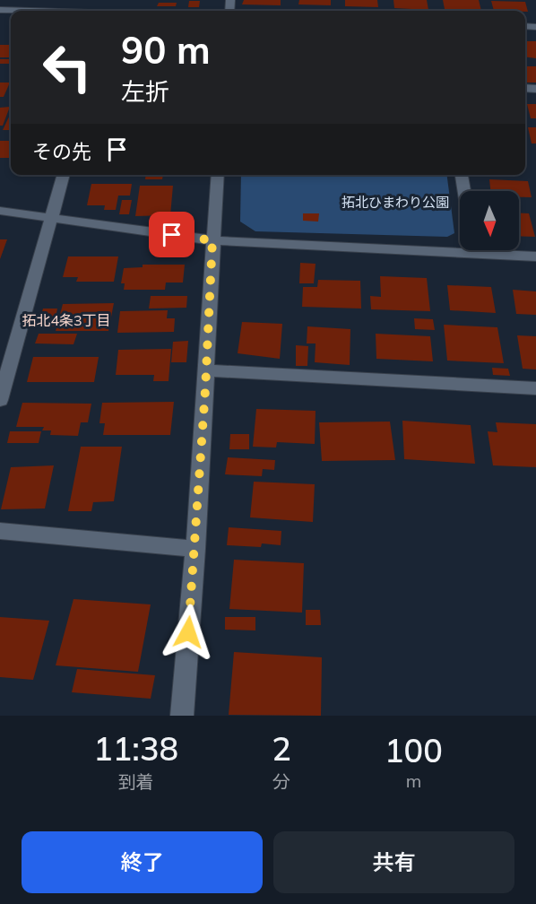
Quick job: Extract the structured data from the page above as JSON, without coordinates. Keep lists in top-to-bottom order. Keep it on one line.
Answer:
{"districts":["拓北4条3丁目"],"parks":["拓北ひまわり公園"],"north":"bottom","page":{"turn":["90 m","左折"],"then":"その先","eta":["11:38","到着","2","分","100","m"],"buttons":["終了","共有"]}}
